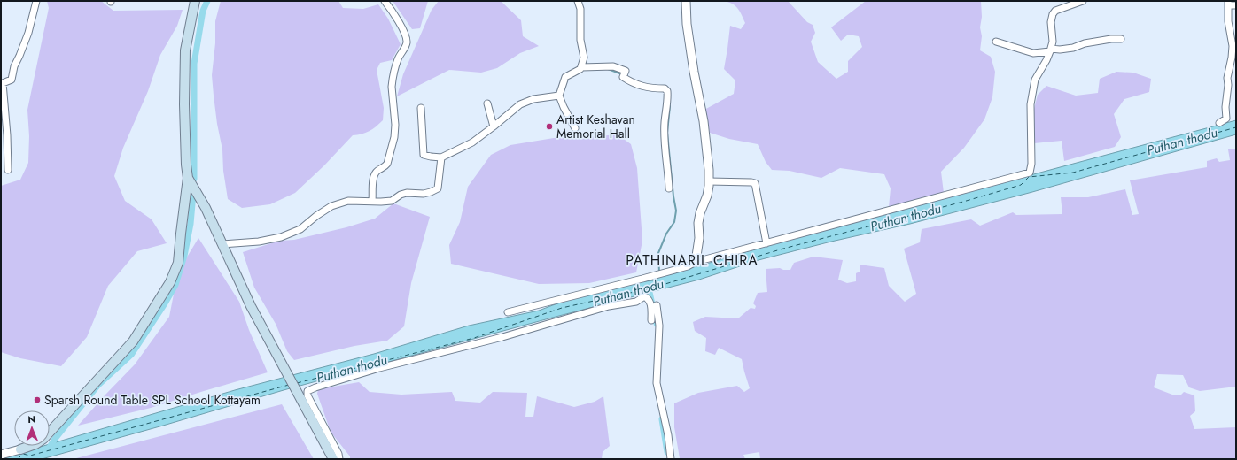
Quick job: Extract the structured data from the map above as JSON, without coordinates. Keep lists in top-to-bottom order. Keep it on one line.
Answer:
{"districts":["PATHINARIL CHIRA"],"water":["Puthan thodu"],"places":["Artist Keshavan Memorial Hall","Sparsh Round Table SPL School Kottayam"],"north":"top"}
